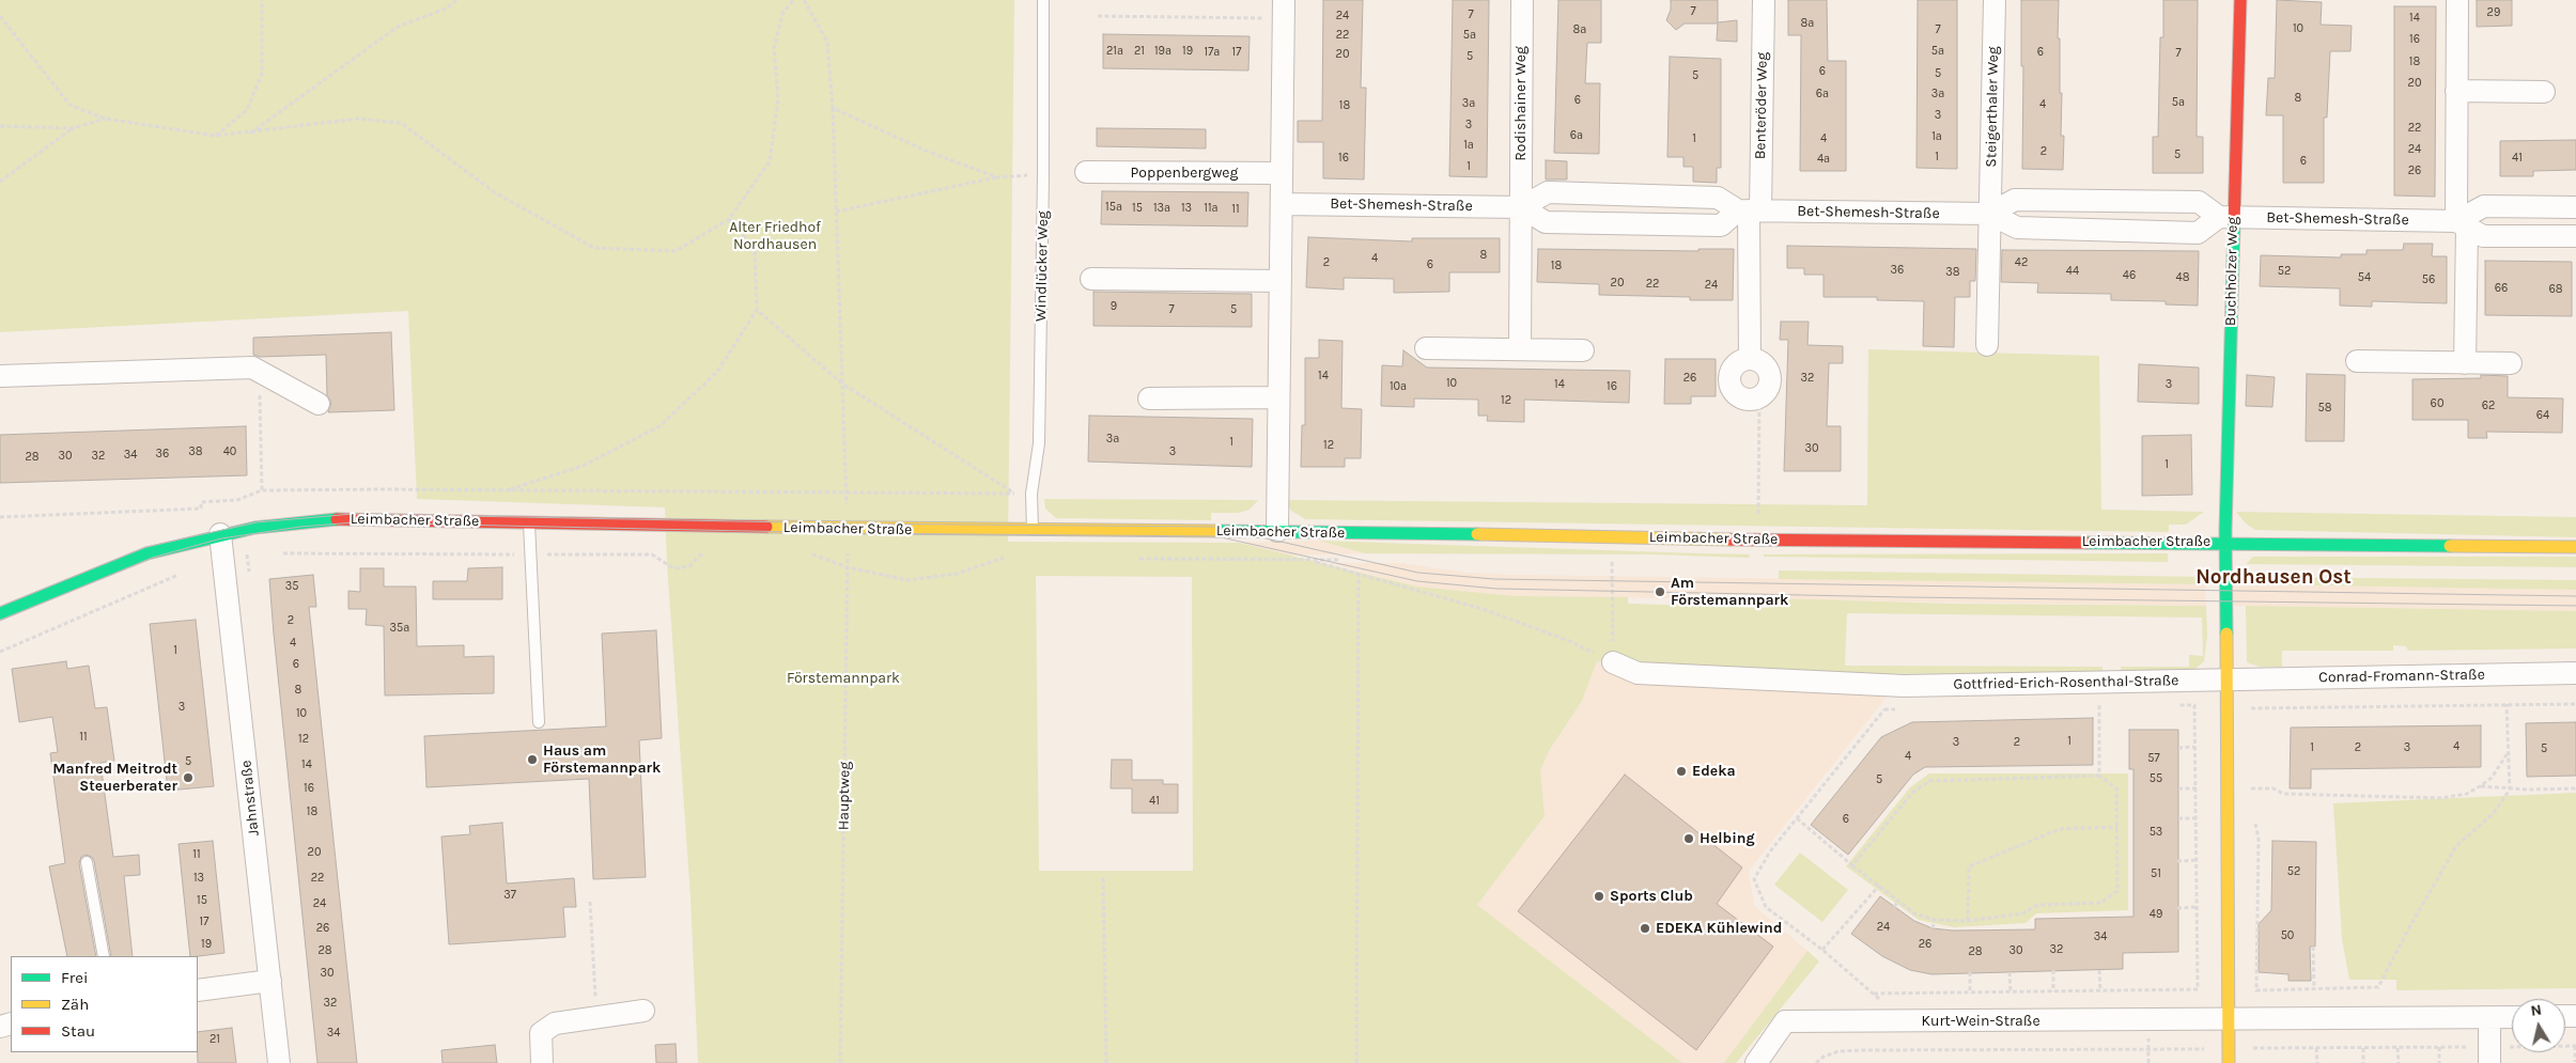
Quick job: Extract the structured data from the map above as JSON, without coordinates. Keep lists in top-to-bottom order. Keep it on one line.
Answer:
{"streets":{"street":["Rodishainer Weg","Benteröder Weg","Steigerthaler Weg","Poppenbergweg","Bet-Shemesh-Straße","Buchholzer Weg","Leimbacher Straße","Conrad-Fromann-Straße","Gottfried-Erich-Rosenthal-Straße","Jahnstraße","Kurt-Wein-Straße"],"lane":["Windlücker Weg"],"path":["Hauptweg"]},"crossings":[["Rodishainer Weg","Bet-Shemesh-Straße"],["Benteröder Weg","Bet-Shemesh-Straße"],["Steigerthaler Weg","Bet-Shemesh-Straße"],["Bet-Shemesh-Straße","Buchholzer Weg"],["Windlücker Weg","Leimbacher Straße"],["Buchholzer Weg","Leimbacher Straße"],["Leimbacher Straße","Hauptweg"],["Leimbacher Straße","Jahnstraße"],["Conrad-Fromann-Straße","Gottfried-Erich-Rosenthal-Straße"]],"districts":["Nordhausen Ost"],"parks":["Alter Friedhof Nordhausen","Förstemannpark"],"places":["Am Förstemannpark","Haus am Förstemannpark","Edeka","Manfred Meitrodt Steuerberater","Helbing","Sports Club","EDEKA Kühlewind"],"house_numbers":["7","29","7","24","14","8a","10","8a","7","22","5a","16","21a","21","19a","19","5a","17a","17","6","7","20","5","18","6","5","5","20","6a","3a","8","6","5a","3a","4","18","3","3","22","6a","1a","1","4","1a","24","2","5","1","16","41","4a","6","1","26","15a","15","13a","13","11a","11","8","4","2","42","6","18","36","44","52","38","46","48","54","56","20","22","24","66","68","9","7","5","14","26","32","10","14","3","10a","16","12","60","62","58","64","3a","1","12","30","38","40","3","36","34","30","32","28","1","35","2","35a","4","1","6","8","3","10","11","12","1","3","2","4","1","2","3","5","4","57","5","14","55","5","16","41","18","6","53","20","11","52","51","13","22","37","15","24","49","17","24","26","50","34","19","26","32","28","30","28","30","32","34","21"],"legend":["Frei","Zäh","Stau"],"north":"top"}
